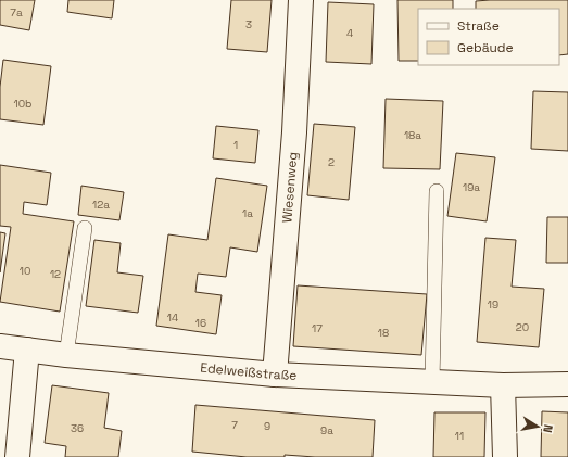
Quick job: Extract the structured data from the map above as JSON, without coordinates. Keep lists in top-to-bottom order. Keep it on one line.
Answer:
{"streets":{"street":["Wiesenweg","Edelweißstraße"]},"crossings":[["Wiesenweg","Edelweißstraße"]],"house_numbers":["7a","3","4","10b","18a","1","2","19a","12a","1a","10","12","19","14","16","20","17","18","7","9","36","9a","11"],"legend":["Straße","Gebäude"],"north":"right"}
